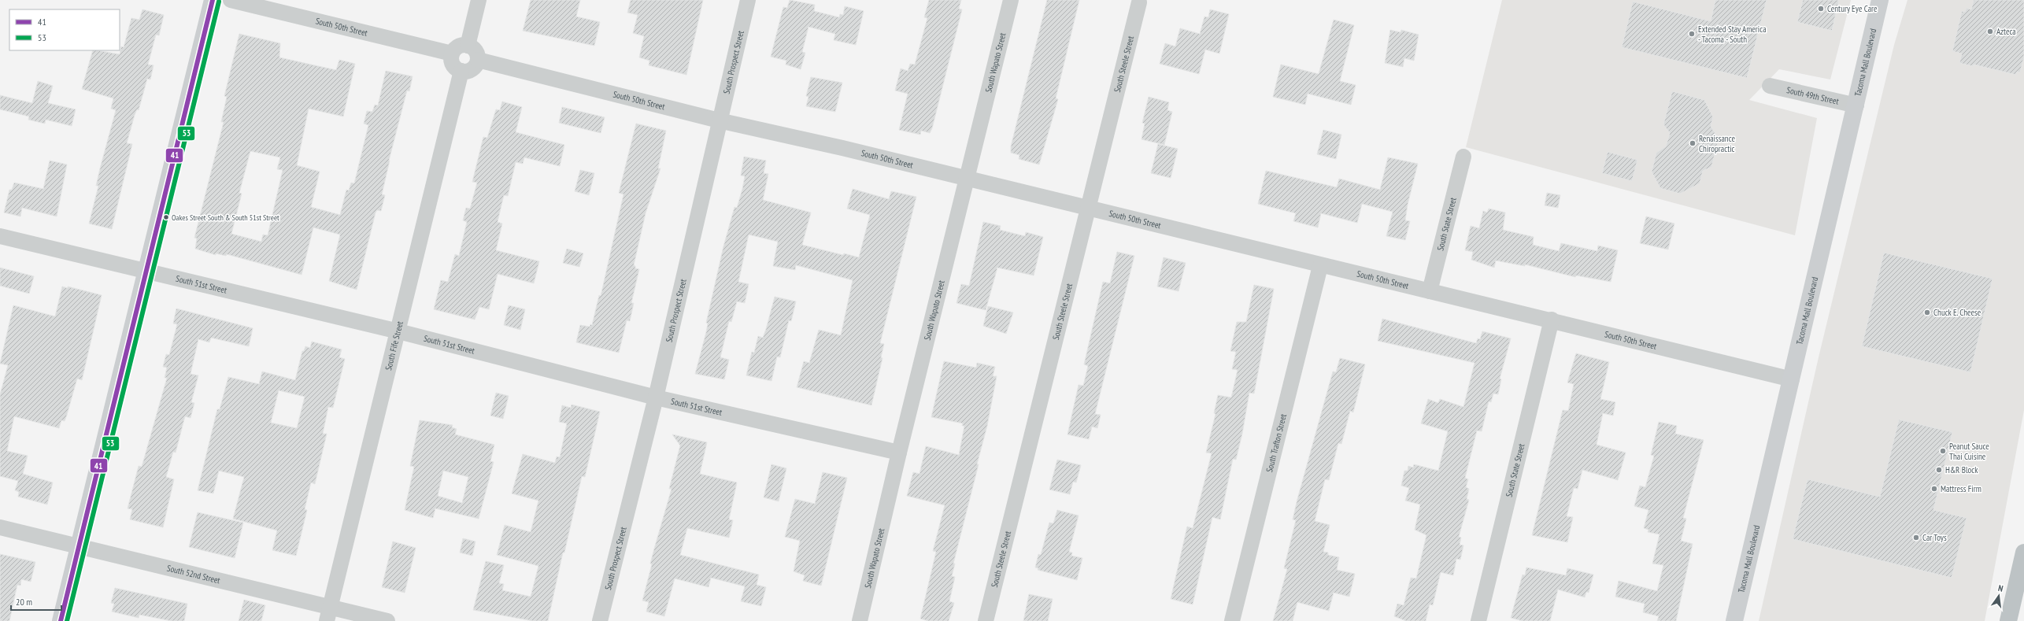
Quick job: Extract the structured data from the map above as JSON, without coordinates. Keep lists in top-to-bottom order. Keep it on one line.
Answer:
{"streets":{"street":["South 50th Street","South Prospect Street","Tacoma Mall Boulevard","South Wapato Street","South Steele Street","South 49th Street","South State Street","South 51st Street","South Fife Street","South Trafton Street","South 52nd Street"]},"crossings":[["South 50th Street","South Prospect Street"],["South 50th Street","Tacoma Mall Boulevard"],["South 50th Street","South Wapato Street"],["South 50th Street","South Steele Street"],["South 50th Street","South State Street"],["South 50th Street","South Fife Street"],["South 50th Street","South Trafton Street"],["South Prospect Street","South 51st Street"],["Tacoma Mall Boulevard","South 49th Street"],["South Wapato Street","South 51st Street"],["South 51st Street","South Fife Street"],["South Fife Street","South 52nd Street"]],"places":["Century Eye Care","Azteca","Extended Stay America - Tacoma - South","Renaissance Chiropractic","Oakes Street South & South 51st Street","Chuck E. Cheese","Peanut Sauce Thai Cuisine","H&R Block","Mattress Firm","Car Toys"],"lines":["transit line 41","transit line 53"],"legend":["41","53"],"scale_bar":"20 m","north":"top"}
